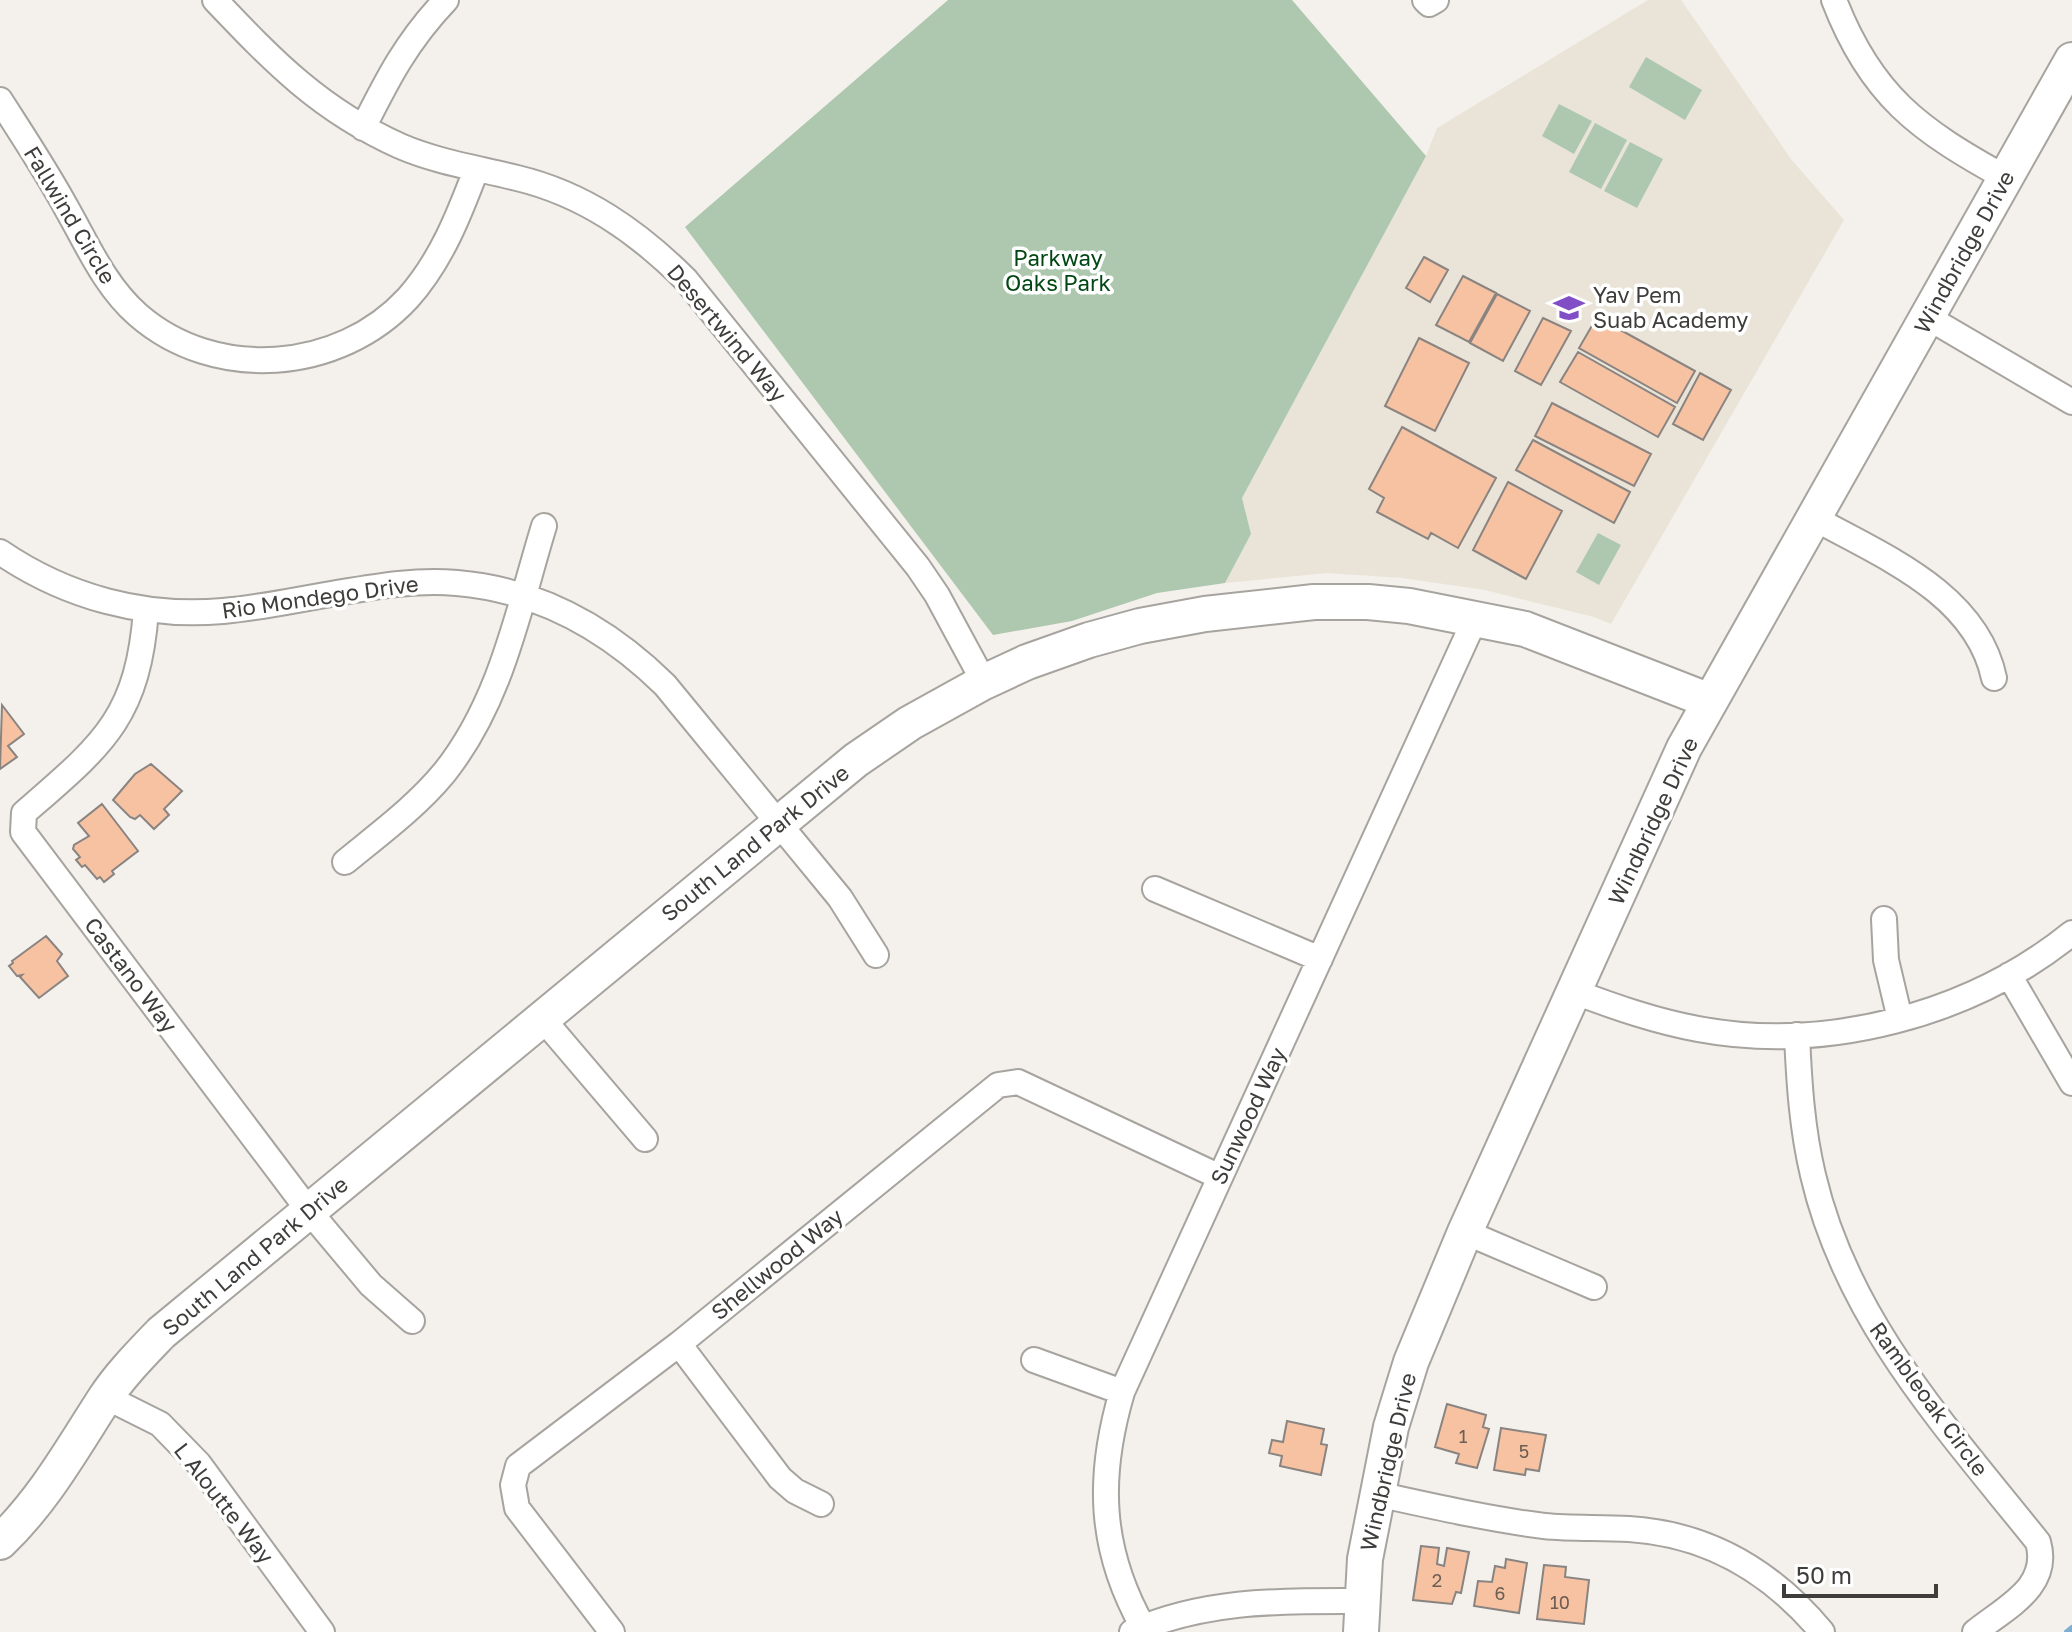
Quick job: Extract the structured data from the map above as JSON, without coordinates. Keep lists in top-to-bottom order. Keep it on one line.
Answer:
{"streets":{"street":["Fallwind Circle","Windbridge Drive","Desertwind Way","Rio Mondego Drive","South Land Park Drive","Castano Way","Sunwood Way","Shellwood Way","Rambleoak Circle","L Aloutte Way"]},"crossings":[["Fallwind Circle","Desertwind Way"],["Windbridge Drive","South Land Park Drive"],["Desertwind Way","South Land Park Drive"],["Rio Mondego Drive","South Land Park Drive"],["Rio Mondego Drive","Castano Way"],["South Land Park Drive","Castano Way"],["South Land Park Drive","Sunwood Way"],["South Land Park Drive","L Aloutte Way"],["Sunwood Way","Shellwood Way"]],"parks":["Parkway Oaks Park"],"places":{"school or university":["Yav Pem Suab Academy"]},"house_numbers":["1","5","2","6","10"],"scale_bar":"50 m"}
